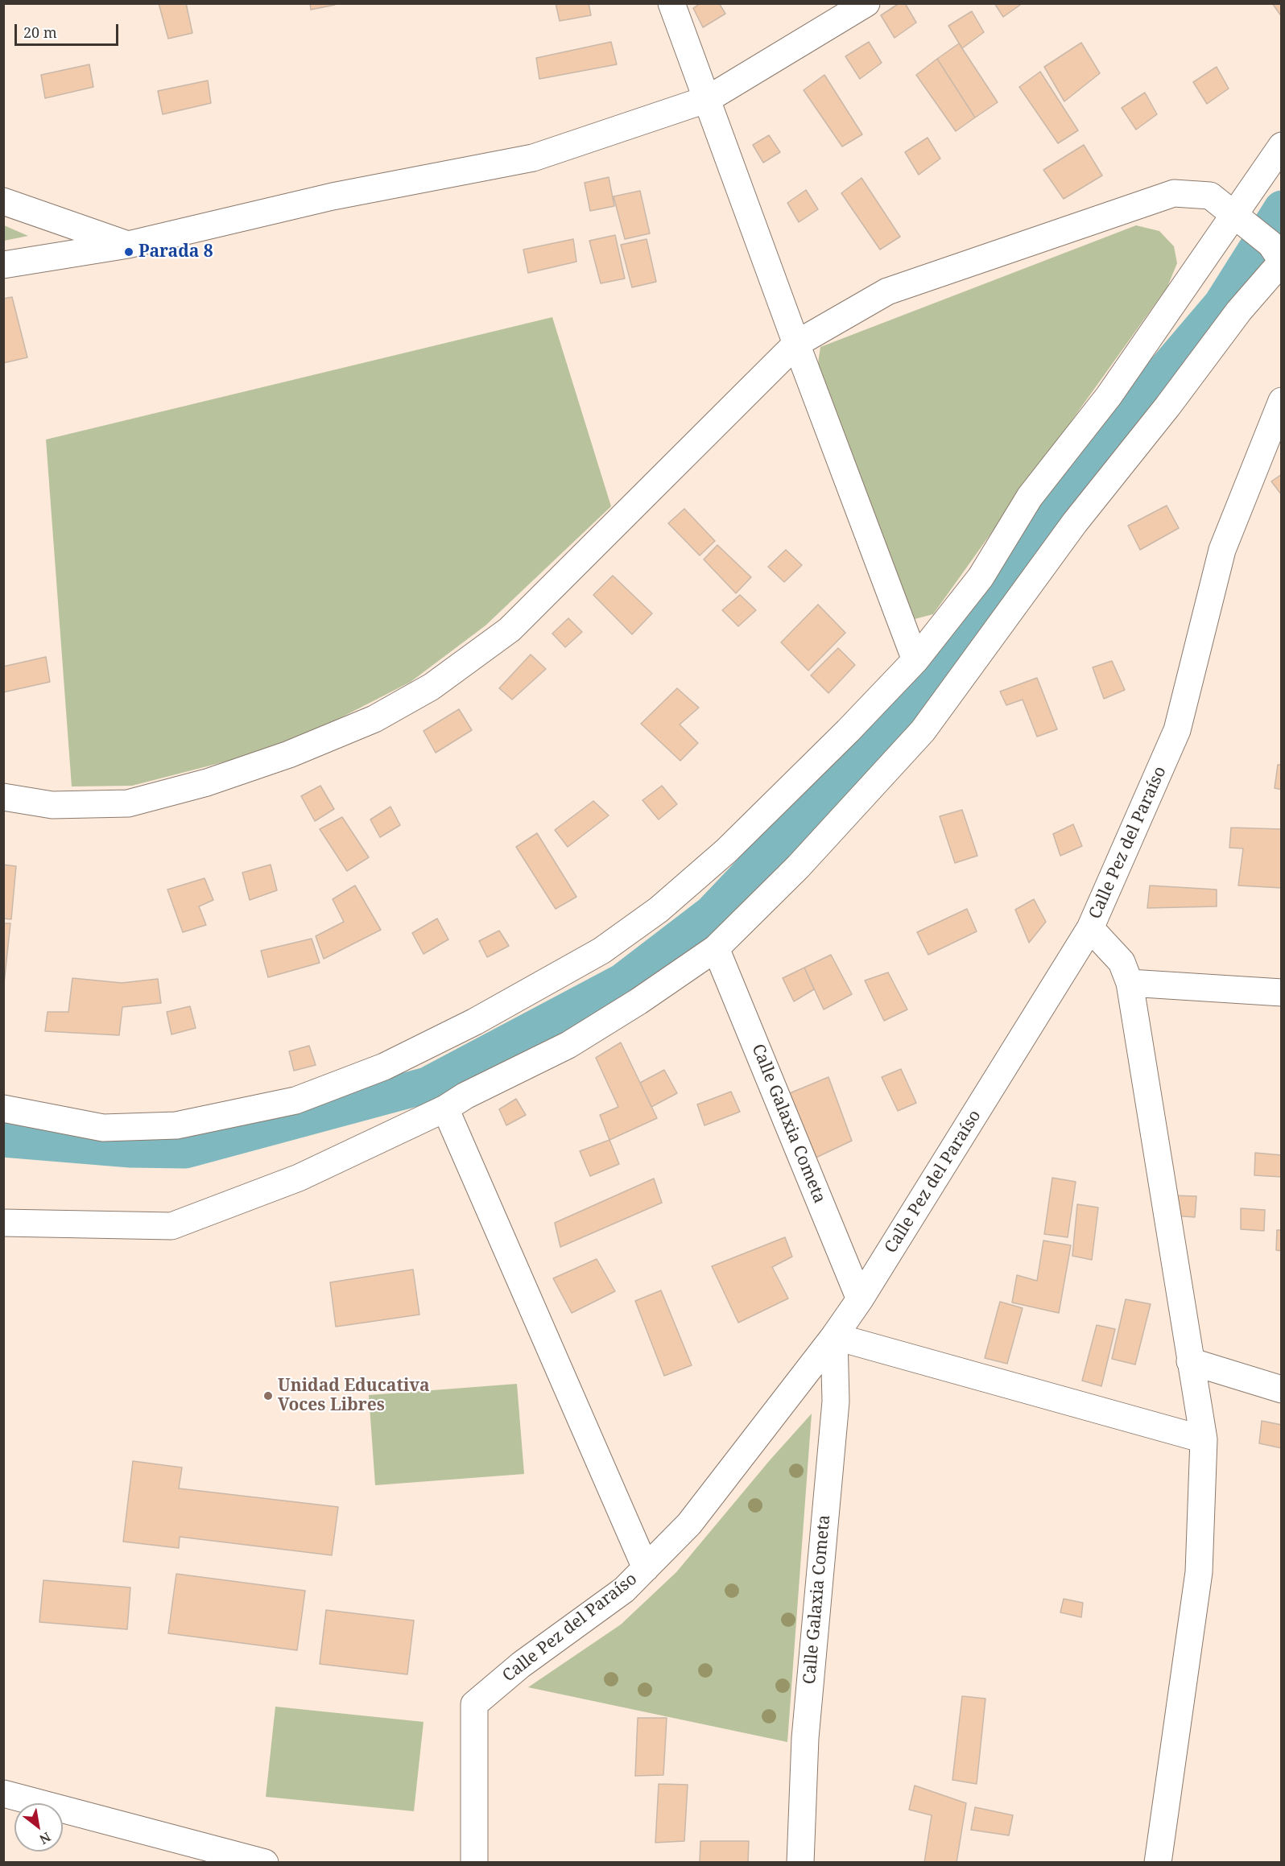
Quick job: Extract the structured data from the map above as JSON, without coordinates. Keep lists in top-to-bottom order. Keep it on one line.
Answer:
{"streets":{"street":["Calle Pez del Paraíso","Calle Galaxia Cometa"]},"crossings":[["Calle Pez del Paraíso","Calle Galaxia Cometa"]],"places":["Parada 8","Unidad Educativa Voces Libres"],"scale_bar":"20 m","north":"bottom right"}
